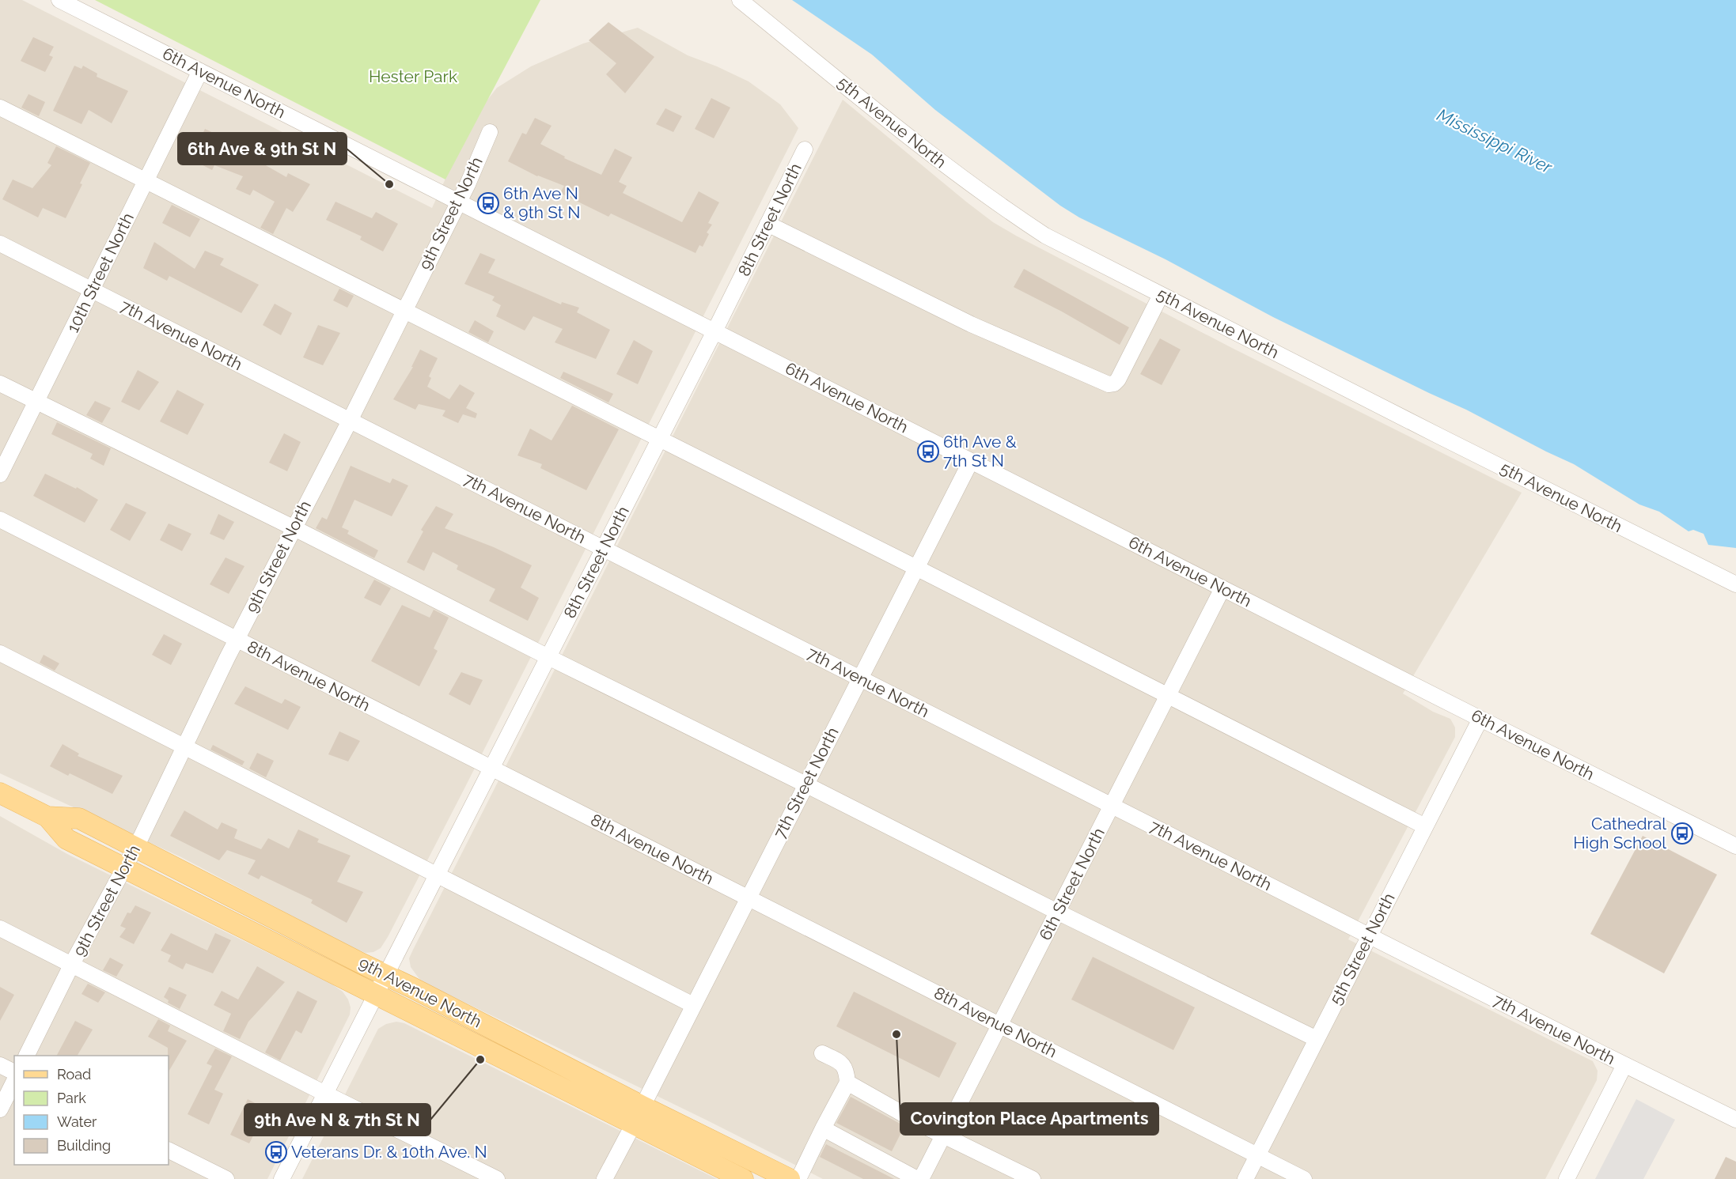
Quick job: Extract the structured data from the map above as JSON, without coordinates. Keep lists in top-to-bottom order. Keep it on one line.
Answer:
{"streets":{"main road":["9th Avenue North"],"street":["6th Avenue North","5th Avenue North","9th Street North","8th Street North","10th Street North","7th Avenue North","8th Avenue North","7th Street North","6th Street North","5th Street North"]},"crossings":[["6th Avenue North","9th Street North"],["6th Avenue North","8th Street North"],["6th Avenue North","10th Street North"],["6th Avenue North","7th Street North"],["6th Avenue North","6th Street North"],["6th Avenue North","5th Street North"],["9th Street North","7th Avenue North"],["9th Street North","8th Avenue North"],["9th Street North","9th Avenue North"],["8th Street North","7th Avenue North"],["8th Street North","8th Avenue North"],["8th Street North","9th Avenue North"],["10th Street North","7th Avenue North"],["7th Avenue North","7th Street North"],["7th Avenue North","6th Street North"],["7th Avenue North","5th Street North"],["8th Avenue North","7th Street North"],["8th Avenue North","6th Street North"],["8th Avenue North","5th Street North"],["7th Street North","9th Avenue North"]],"water":["Mississippi River"],"parks":["Hester Park"],"places":{"other":["6th Ave & 9th St N","Covington Place Apartments","9th Ave N & 7th St N"],"bus stop":["6th Ave N & 9th St N","6th Ave & 7th St N","Cathedral High School","Veterans Dr. & 10th Ave. N"]},"legend":["Road","Park","Water","Building"]}
